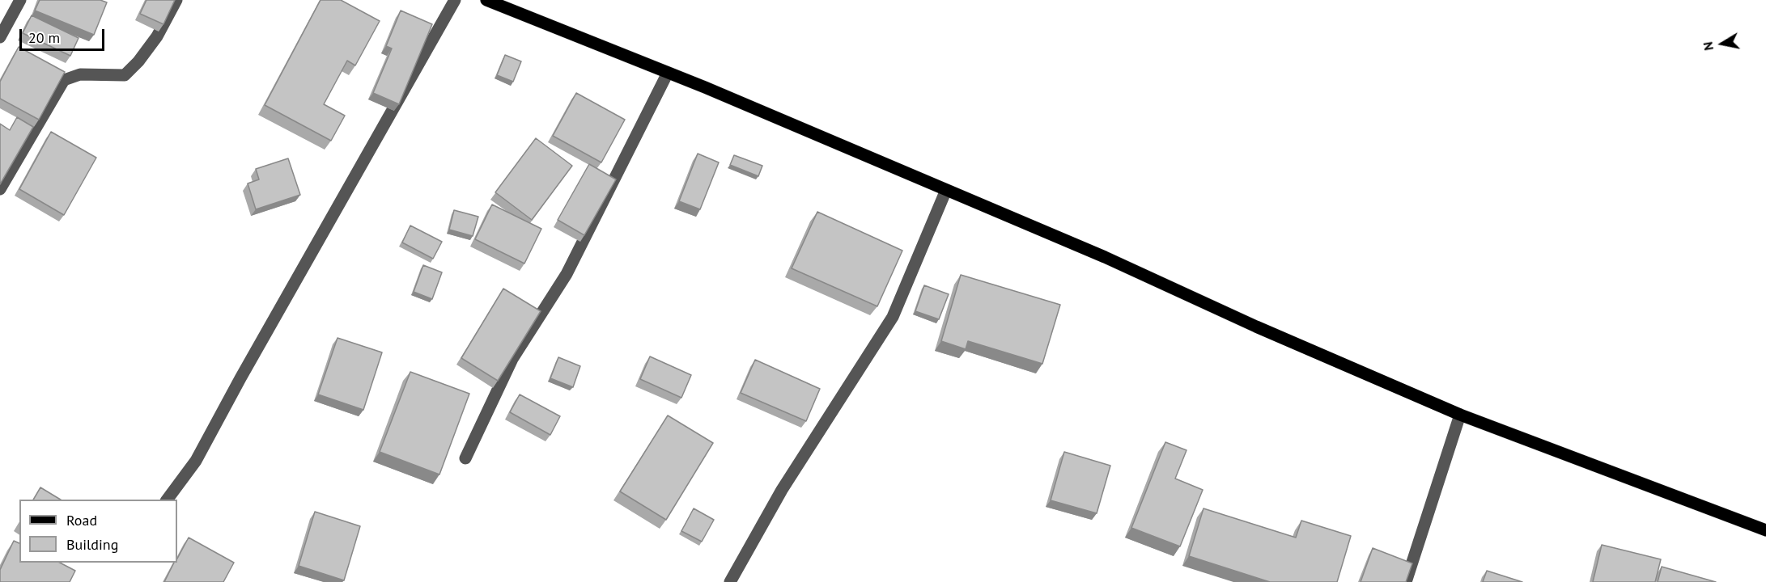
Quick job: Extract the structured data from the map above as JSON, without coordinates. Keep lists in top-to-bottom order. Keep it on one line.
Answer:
{"legend":["Road","Building"],"scale_bar":"20 m","north":"left"}
